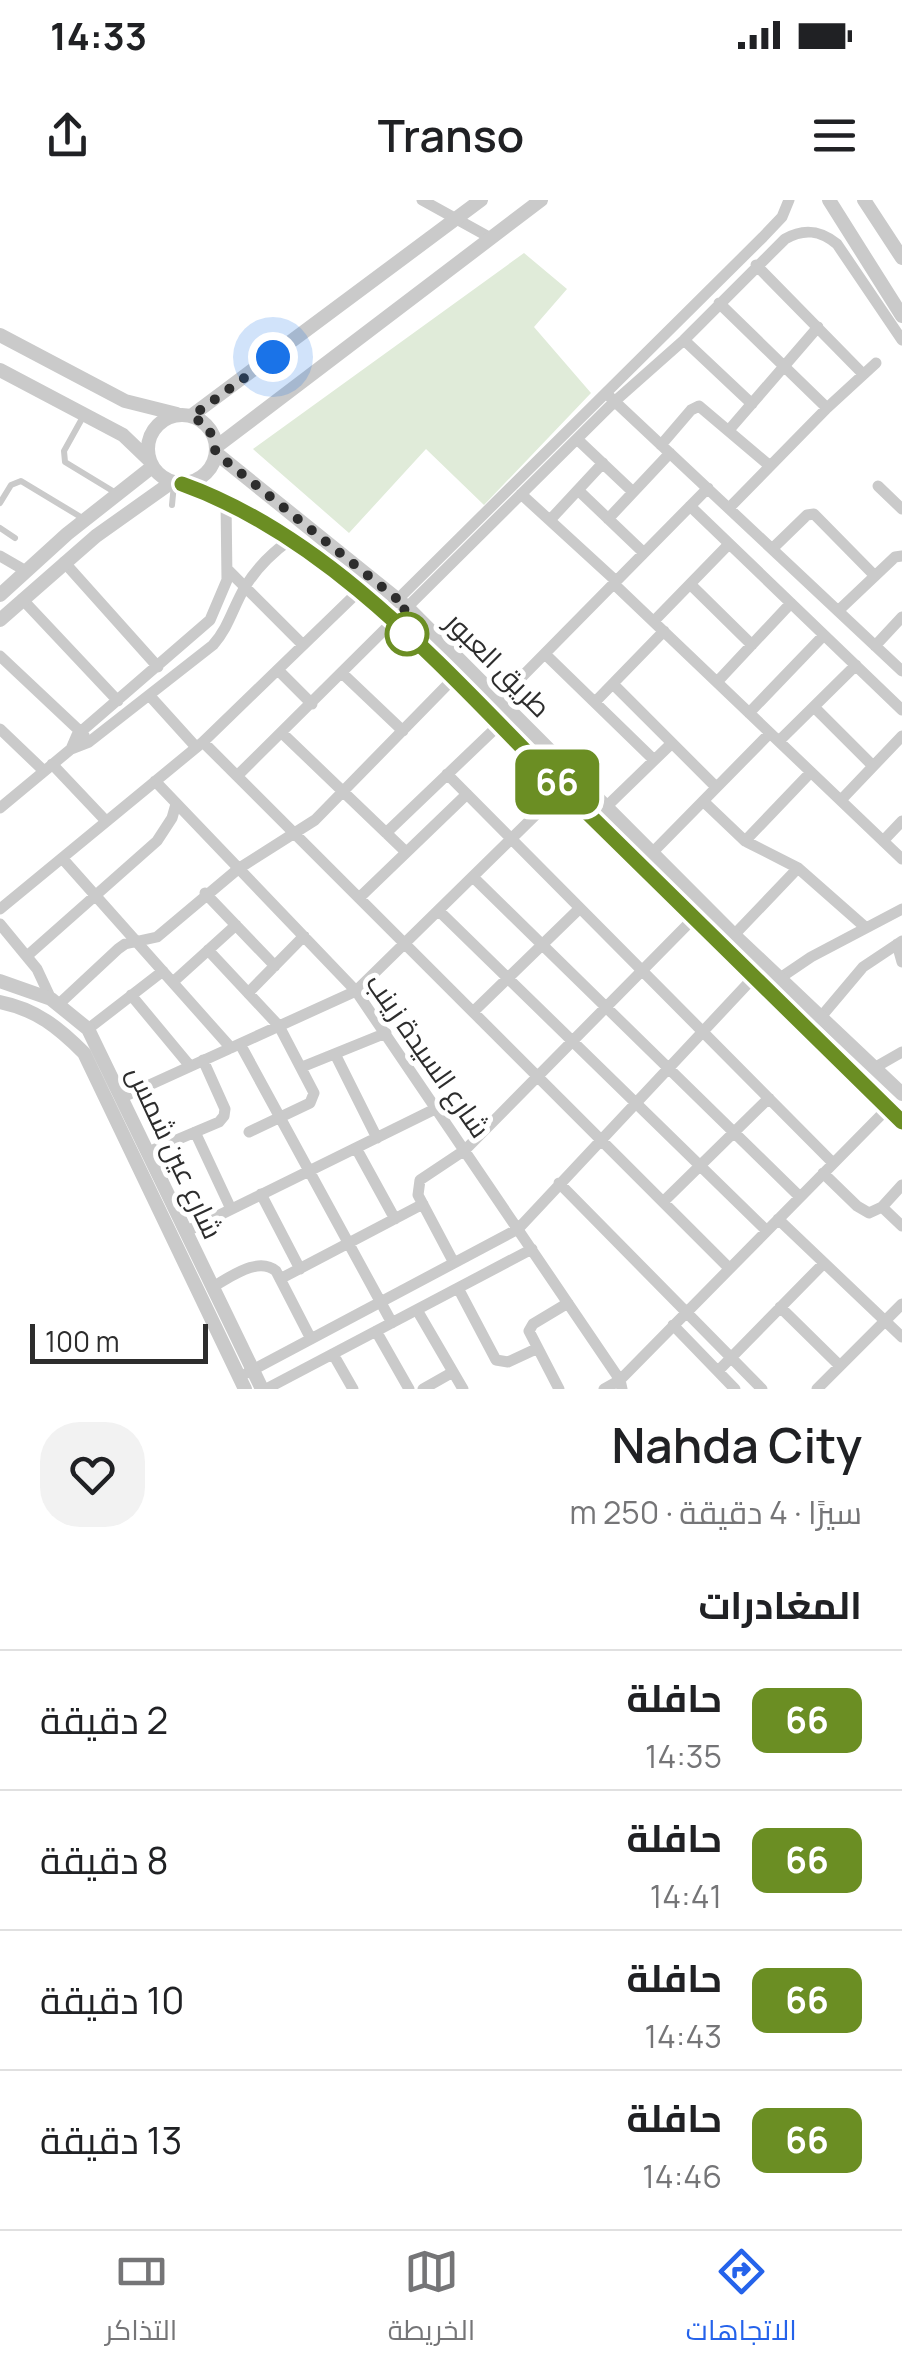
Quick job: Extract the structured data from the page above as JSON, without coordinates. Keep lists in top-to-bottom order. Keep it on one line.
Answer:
{"streets":{"street":["طريق العبور","شارع السيدة زينب","شارع عين شمس"]},"lines":["bus line 66"],"scale_bar":"100 m","page":{"status":"14:33","header":"Transo","on_map":"66","scale":"100 m","heading":[["Nahda City","سيرًا · 4 دقيقة · 250 m"],"المغادرات"],"list":[{"mark":"66","name":"حافلة","note":"14:35","value":"2 دقيقة"},{"mark":"66","name":"حافلة","note":"14:41","value":"8 دقيقة"},{"mark":"66","name":"حافلة","note":"14:43","value":"10 دقيقة"},{"mark":"66","name":"حافلة","note":"14:46","value":"13 دقيقة"}],"tabs":["الاتجاهات","الخريطة","التذاكر"]}}
